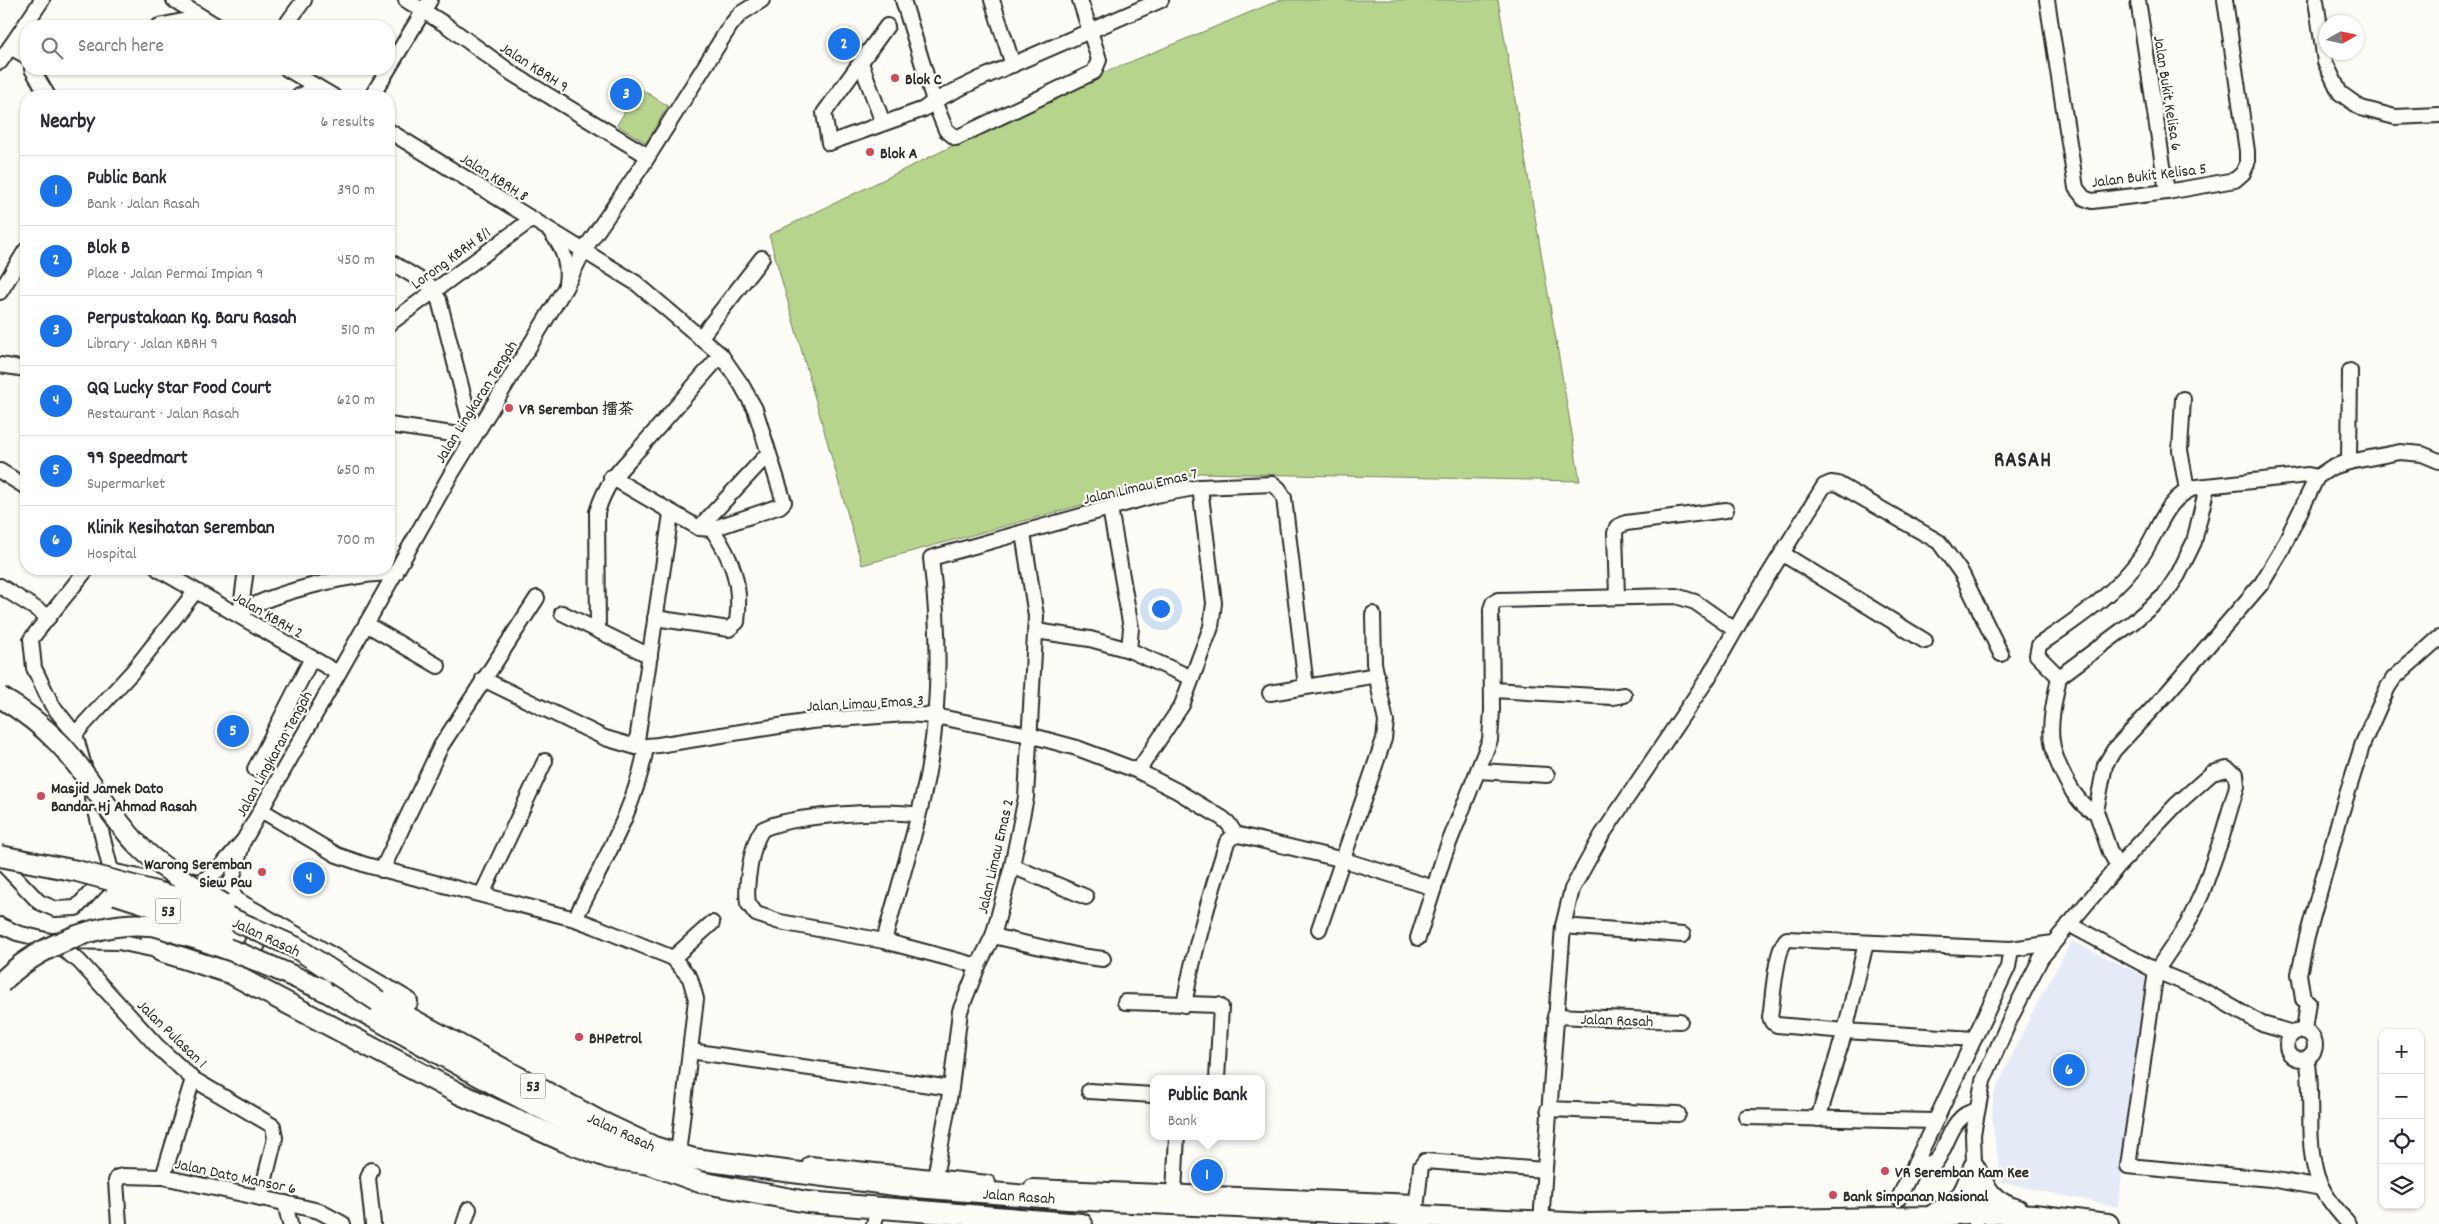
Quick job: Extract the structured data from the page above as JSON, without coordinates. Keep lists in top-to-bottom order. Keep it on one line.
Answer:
{"streets":{"highway":["53","Jalan Rasah"],"street":["Jalan KBRH 9","Jalan Bukit Kelisa 6","Jalan Bukit Kelisa 5","Jalan KBRH 8","Lorong KBRH 8/1","Jalan Lingkaran Tengah","Jalan Limau Emas 7","Jalan KBRH 2","Jalan Limau Emas 3","Jalan Limau Emas 2","Jalan Pulasan 1","Jalan Dato Mansor 6"]},"crossings":[["Jalan KBRH 9","Jalan Lingkaran Tengah"],["Jalan Bukit Kelisa 6","Jalan Bukit Kelisa 5"],["Jalan KBRH 8","Lorong KBRH 8/1"],["Jalan KBRH 8","Jalan Lingkaran Tengah"],["Jalan Lingkaran Tengah","Jalan KBRH 2"],["Jalan Limau Emas 7","Jalan Limau Emas 3"],["Jalan Limau Emas 7","Jalan Limau Emas 2"],["Jalan Limau Emas 3","Jalan Limau Emas 2"],["Jalan Pulasan 1","Jalan Dato Mansor 6"]],"districts":["RASAH"],"places":["Blok C","Blok A","VR Seremban 擂茶","Masjid Jamek Dato Bandar Hj Ahmad Rasah","Warong Seremban Siew Pau","BHPetrol","VR Seremban Kam Kee","Bank Simpanan Nasional"],"north":"right","page":{"search":"Search here","pins":["2","3","5","4","6","1"],"heading":["Nearby","6 results"],"list":[{"mark":"1","name":"Public Bank","note":"Bank · Jalan Rasah","value":"390 m"},{"mark":"2","name":"Blok B","note":"Place · Jalan Permai Impian 9","value":"450 m"},{"mark":"3","name":"Perpustakaan Kg. Baru Rasah","note":"Library · Jalan KBRH 9","value":"510 m"},{"mark":"4","name":"QQ Lucky Star Food Court","note":"Restaurant · Jalan Rasah","value":"620 m"},{"mark":"5","name":"99 Speedmart","note":"Supermarket","value":"650 m"},{"mark":"6","name":"Klinik Kesihatan Seremban","note":"Hospital","value":"700 m"}],"map_buttons":["+","−"],"popup":["Public Bank","Bank"]}}
